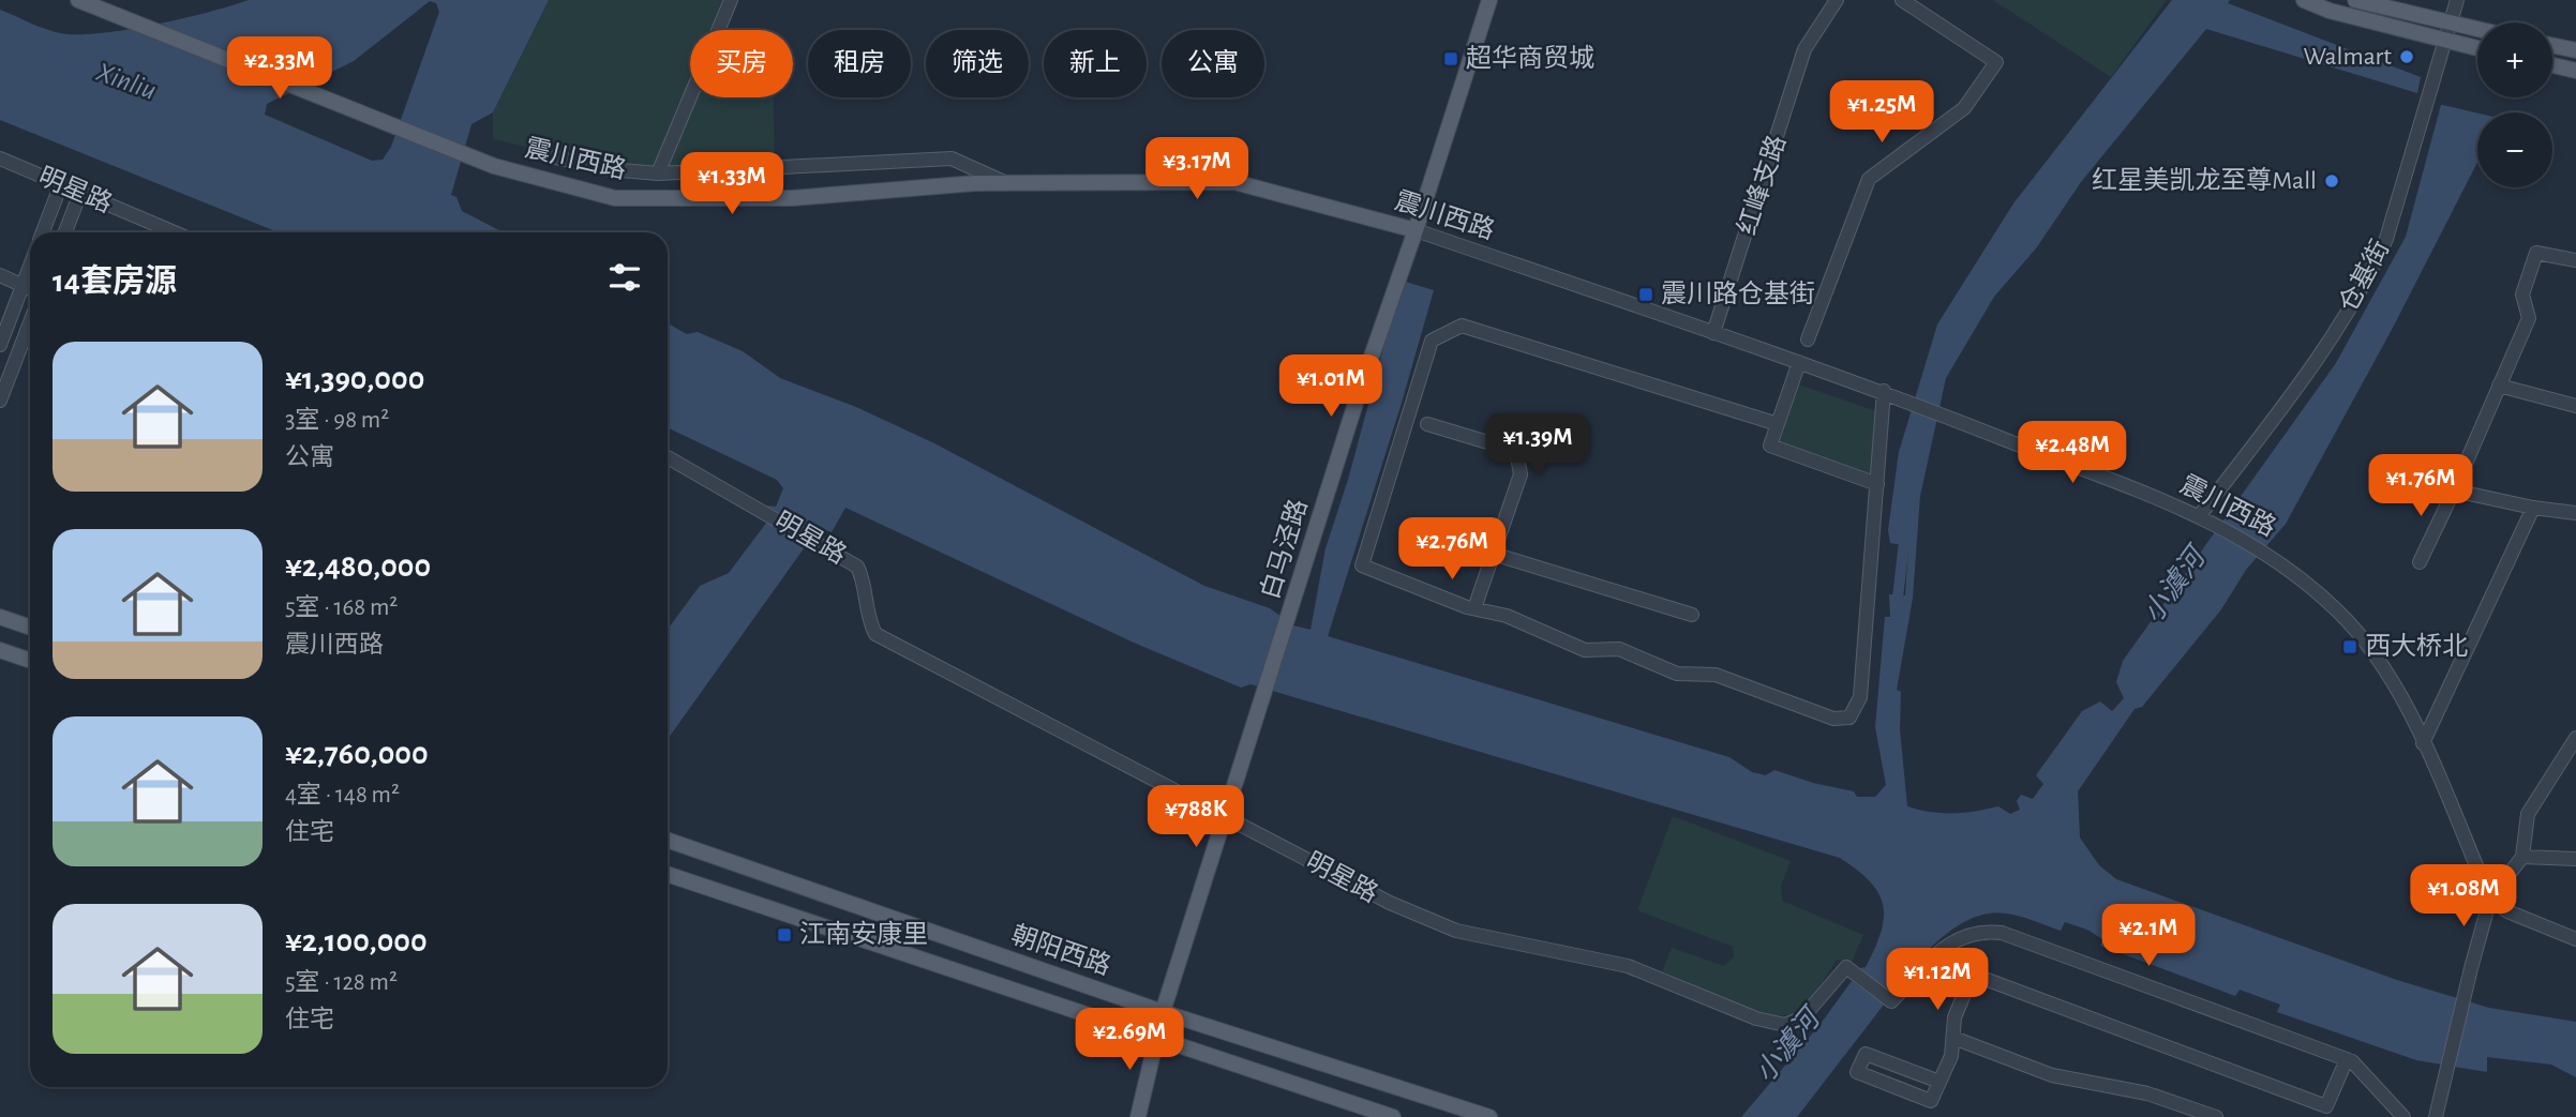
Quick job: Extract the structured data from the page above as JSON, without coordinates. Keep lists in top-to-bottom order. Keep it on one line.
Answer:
{"streets":{"main road":["震川西路","白马泾路","朝阳西路"],"street":["红峰支路","明星路","仓基街"]},"crossings":[["震川西路","红峰支路"],["震川西路","仓基街"],["震川西路","白马泾路"],["明星路","白马泾路"],["白马泾路","朝阳西路"]],"water":["Xinliu","小澞河"],"places":{"other":["Walmart","红星美凯龙至尊Mall"],"transit":["超华商贸城","震川路仓基街","西大桥北","江南安康里"]},"page":{"map_buttons":["+","−"],"chip":["买房","租房","筛选","新上","公寓"],"price":["¥2.33M","¥1.25M","¥3.17M","¥1.33M","¥1.01M","¥1.39M","¥2.48M","¥1.76M","¥2.76M","¥788K","¥1.08M","¥2.1M","¥1.12M","¥2.69M"],"heading":"14套房源","list":[{"name":"¥1,390,000","note":"3室 · 98 m² · 公寓"},{"name":"¥2,480,000","note":"5室 · 168 m² · 震川西路"},{"name":"¥2,760,000","note":"4室 · 148 m² · 住宅"},{"name":"¥2,100,000","note":"5室 · 128 m² · 住宅"}]}}
